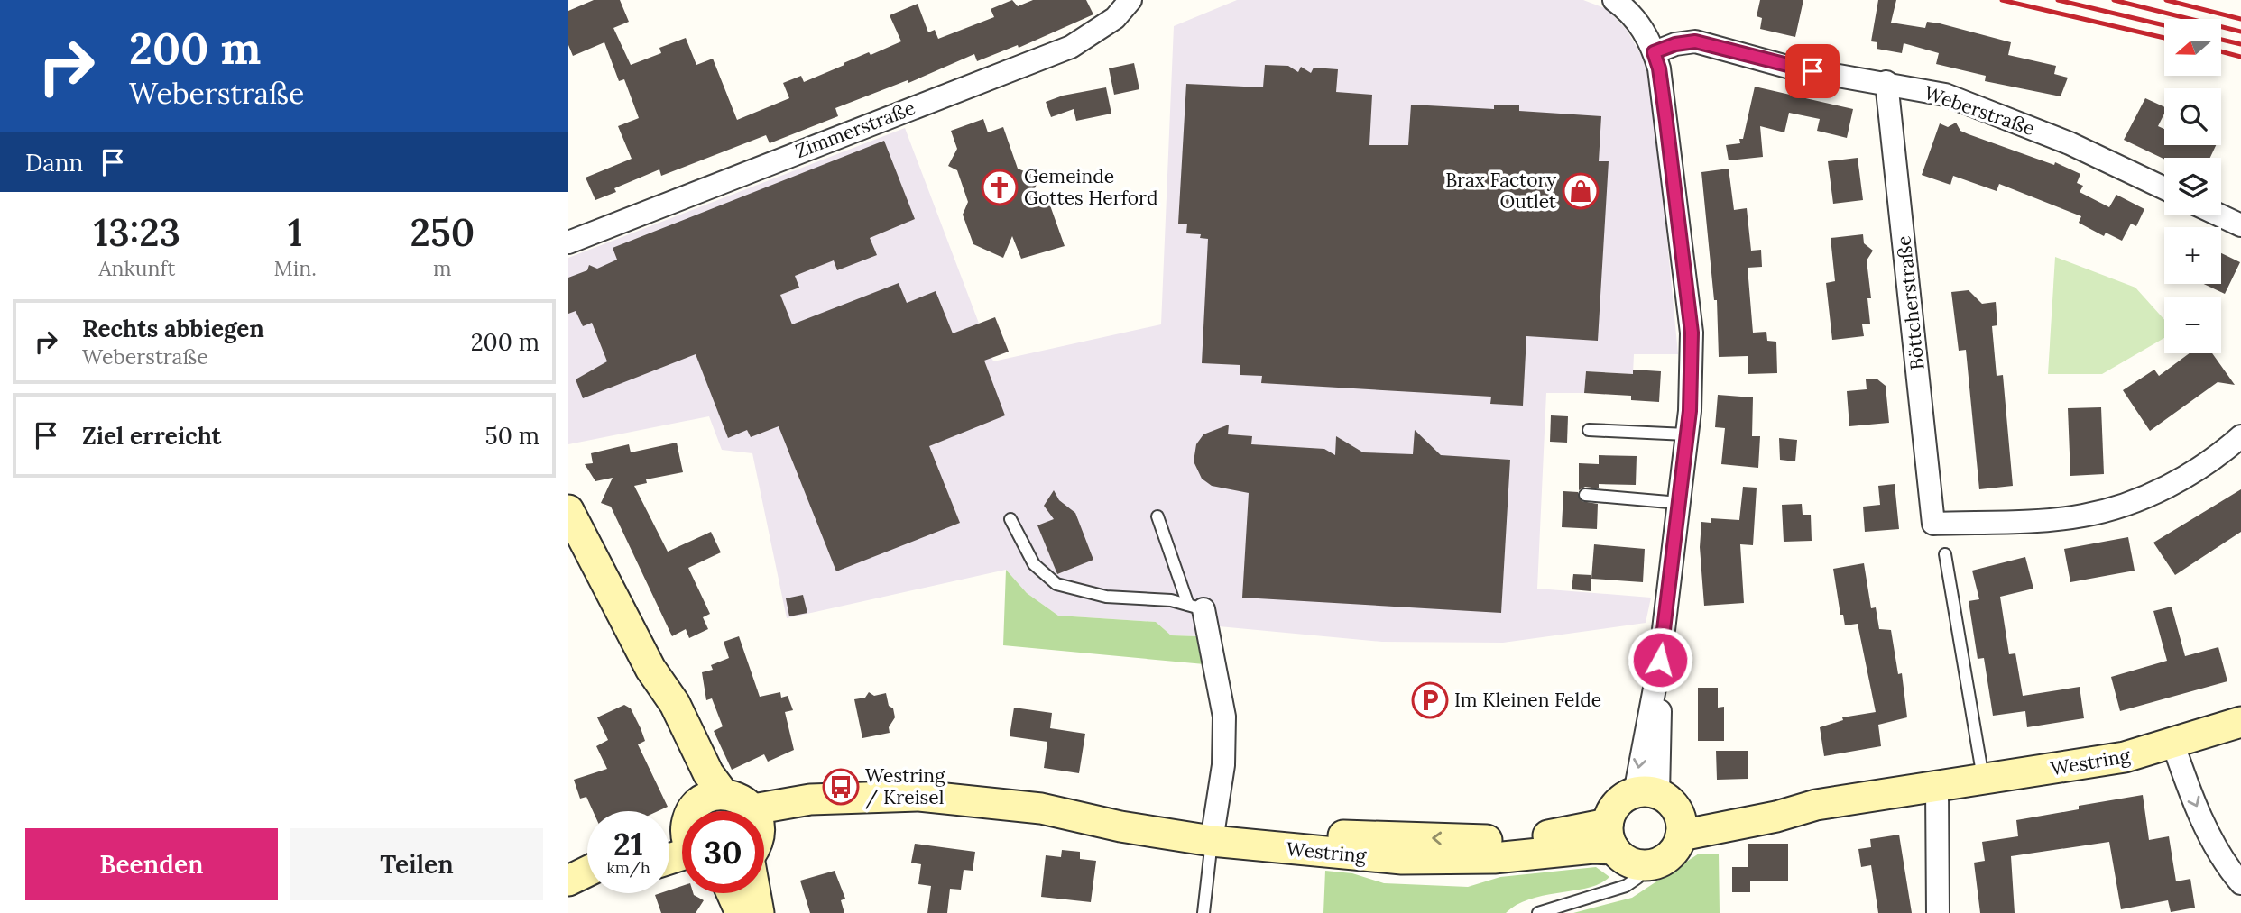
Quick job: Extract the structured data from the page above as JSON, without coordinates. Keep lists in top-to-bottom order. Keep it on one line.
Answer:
{"streets":{"street":["Weberstraße","Zimmerstraße","Böttcherstraße","Westring"]},"crossings":[["Weberstraße","Böttcherstraße"]],"places":{"church":["Gemeinde Gottes Herford"],"shop":["Brax Factory Outlet"],"parking":["Im Kleinen Felde"],"bus stop":["Westring / Kreisel"]},"north":"left","page":{"turn":["200 m","Weberstraße"],"map_buttons":["+","−"],"then":"Dann","eta":["13:23","Ankunft","1","Min.","250","m"],"list":[{"name":"Rechts abbiegen","note":"Weberstraße","value":"200 m"},{"name":"Ziel erreicht","value":"50 m"}],"speed":"21 km/h","limit":"30","buttons":["Beenden","Teilen"]}}
